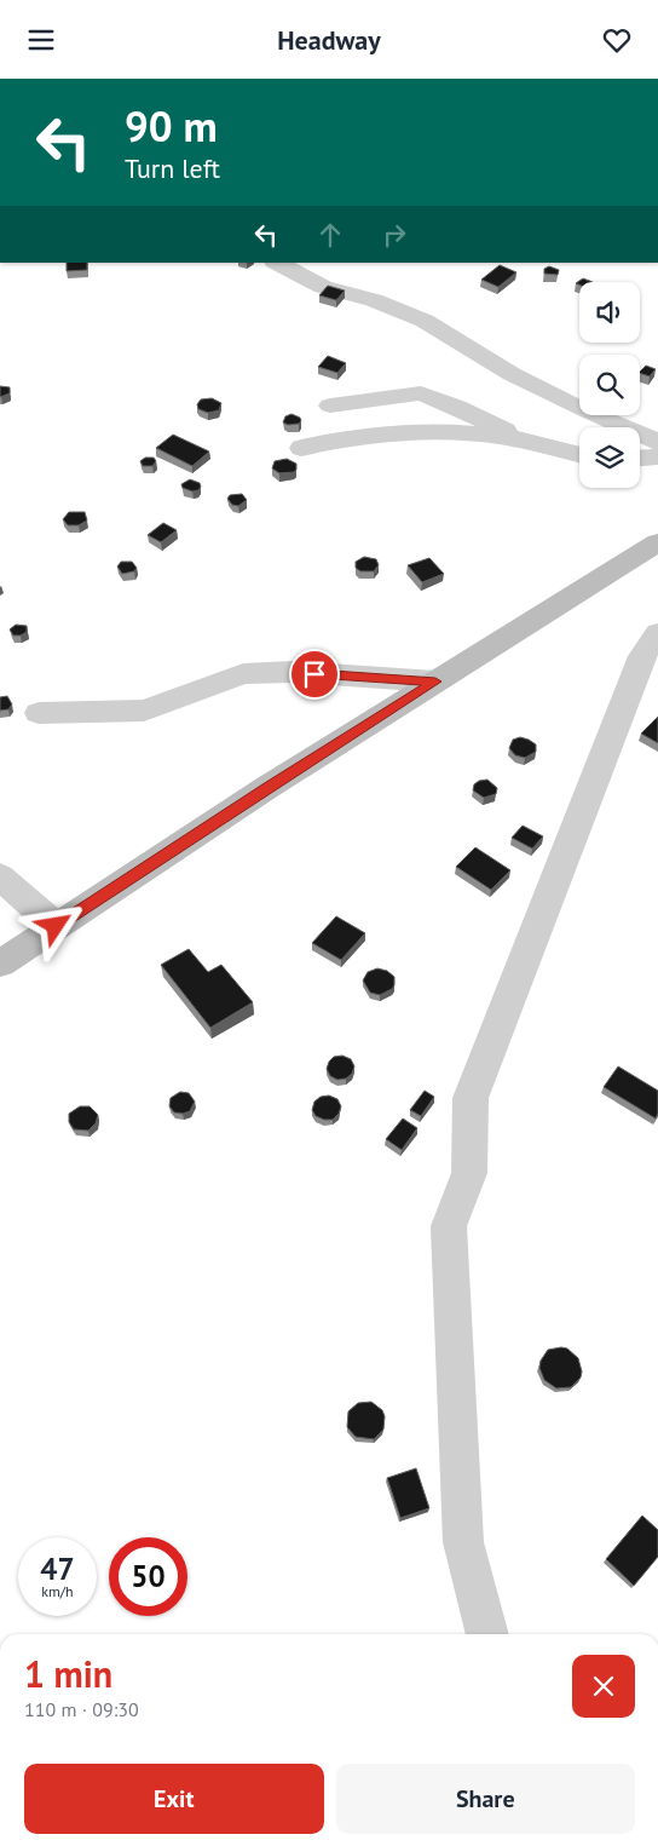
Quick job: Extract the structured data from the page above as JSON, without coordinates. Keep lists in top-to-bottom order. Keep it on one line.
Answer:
{"page":{"header":"Headway","turn":["90 m","Turn left"],"speed":"47 km/h","limit":"50","heading":["1 min","110 m · 09:30"],"buttons":["Exit","Share"]}}
